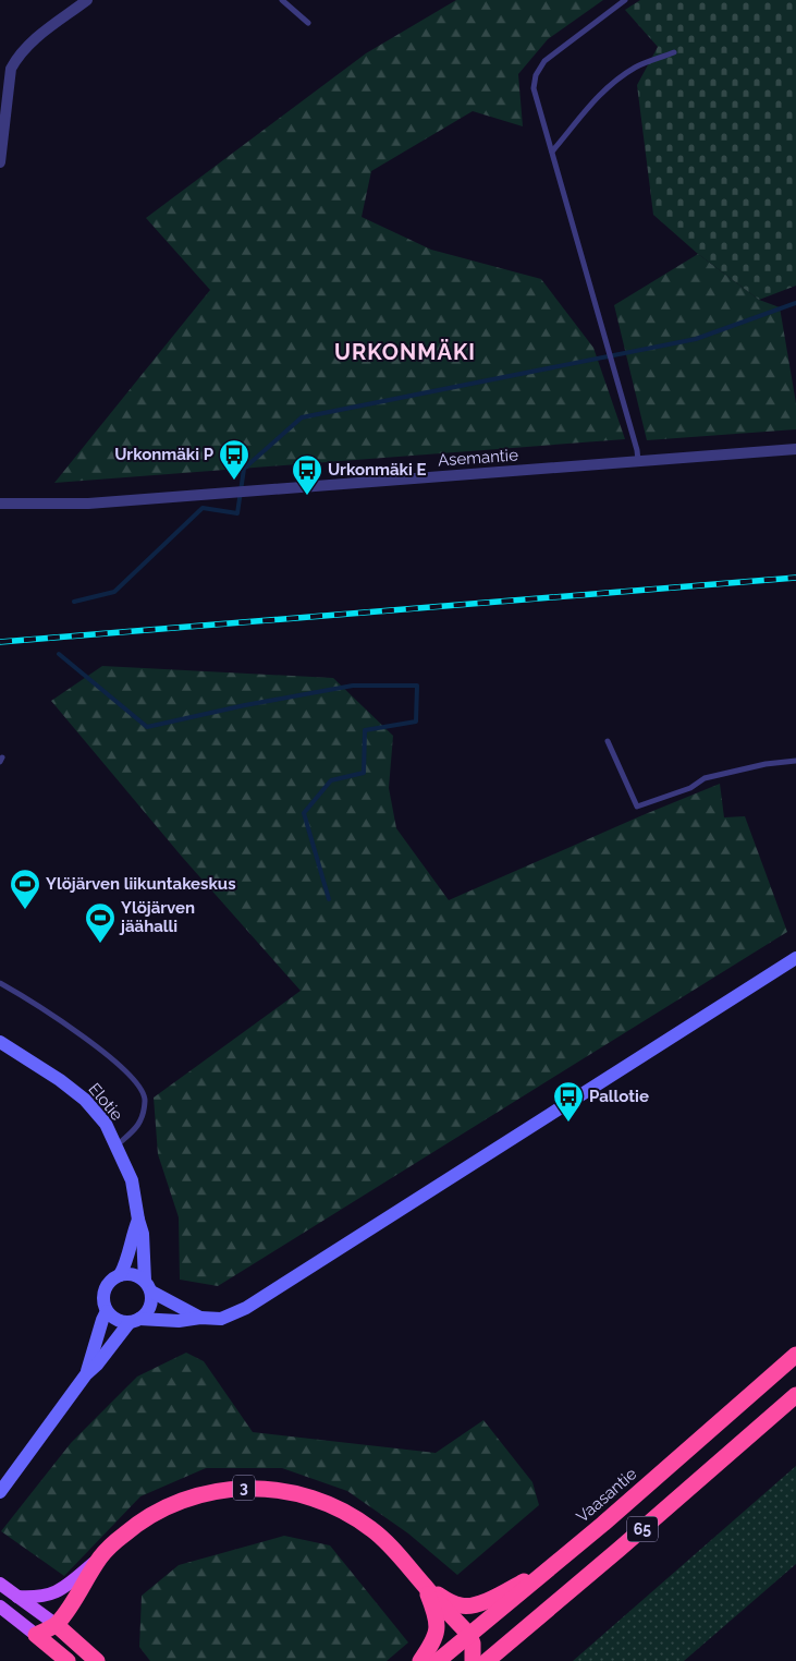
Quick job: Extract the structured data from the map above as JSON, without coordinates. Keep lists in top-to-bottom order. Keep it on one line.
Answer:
{"streets":{"highway":["3","Vaasantie","65"],"street":["Asemantie","Elotie"]},"crossings":[["3","65"],["Vaasantie","65"]],"districts":["URKONMÄKI"],"places":{"bus stop":["Urkonmäki P","Urkonmäki E","Pallotie"],"sports":["Ylöjärven liikuntakeskus","Ylöjärven jäähalli"]}}
